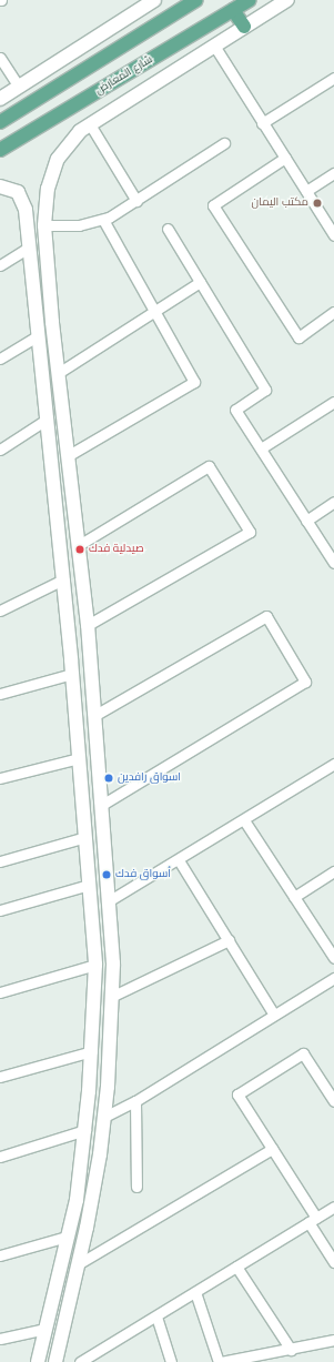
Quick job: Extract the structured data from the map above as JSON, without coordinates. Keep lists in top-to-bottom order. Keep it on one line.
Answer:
{"streets":{"main road":["شارع المعارض"]},"places":["مكتب اليمان","صيدلية فدك","اسواق رافدين","أسواق فدك"]}
